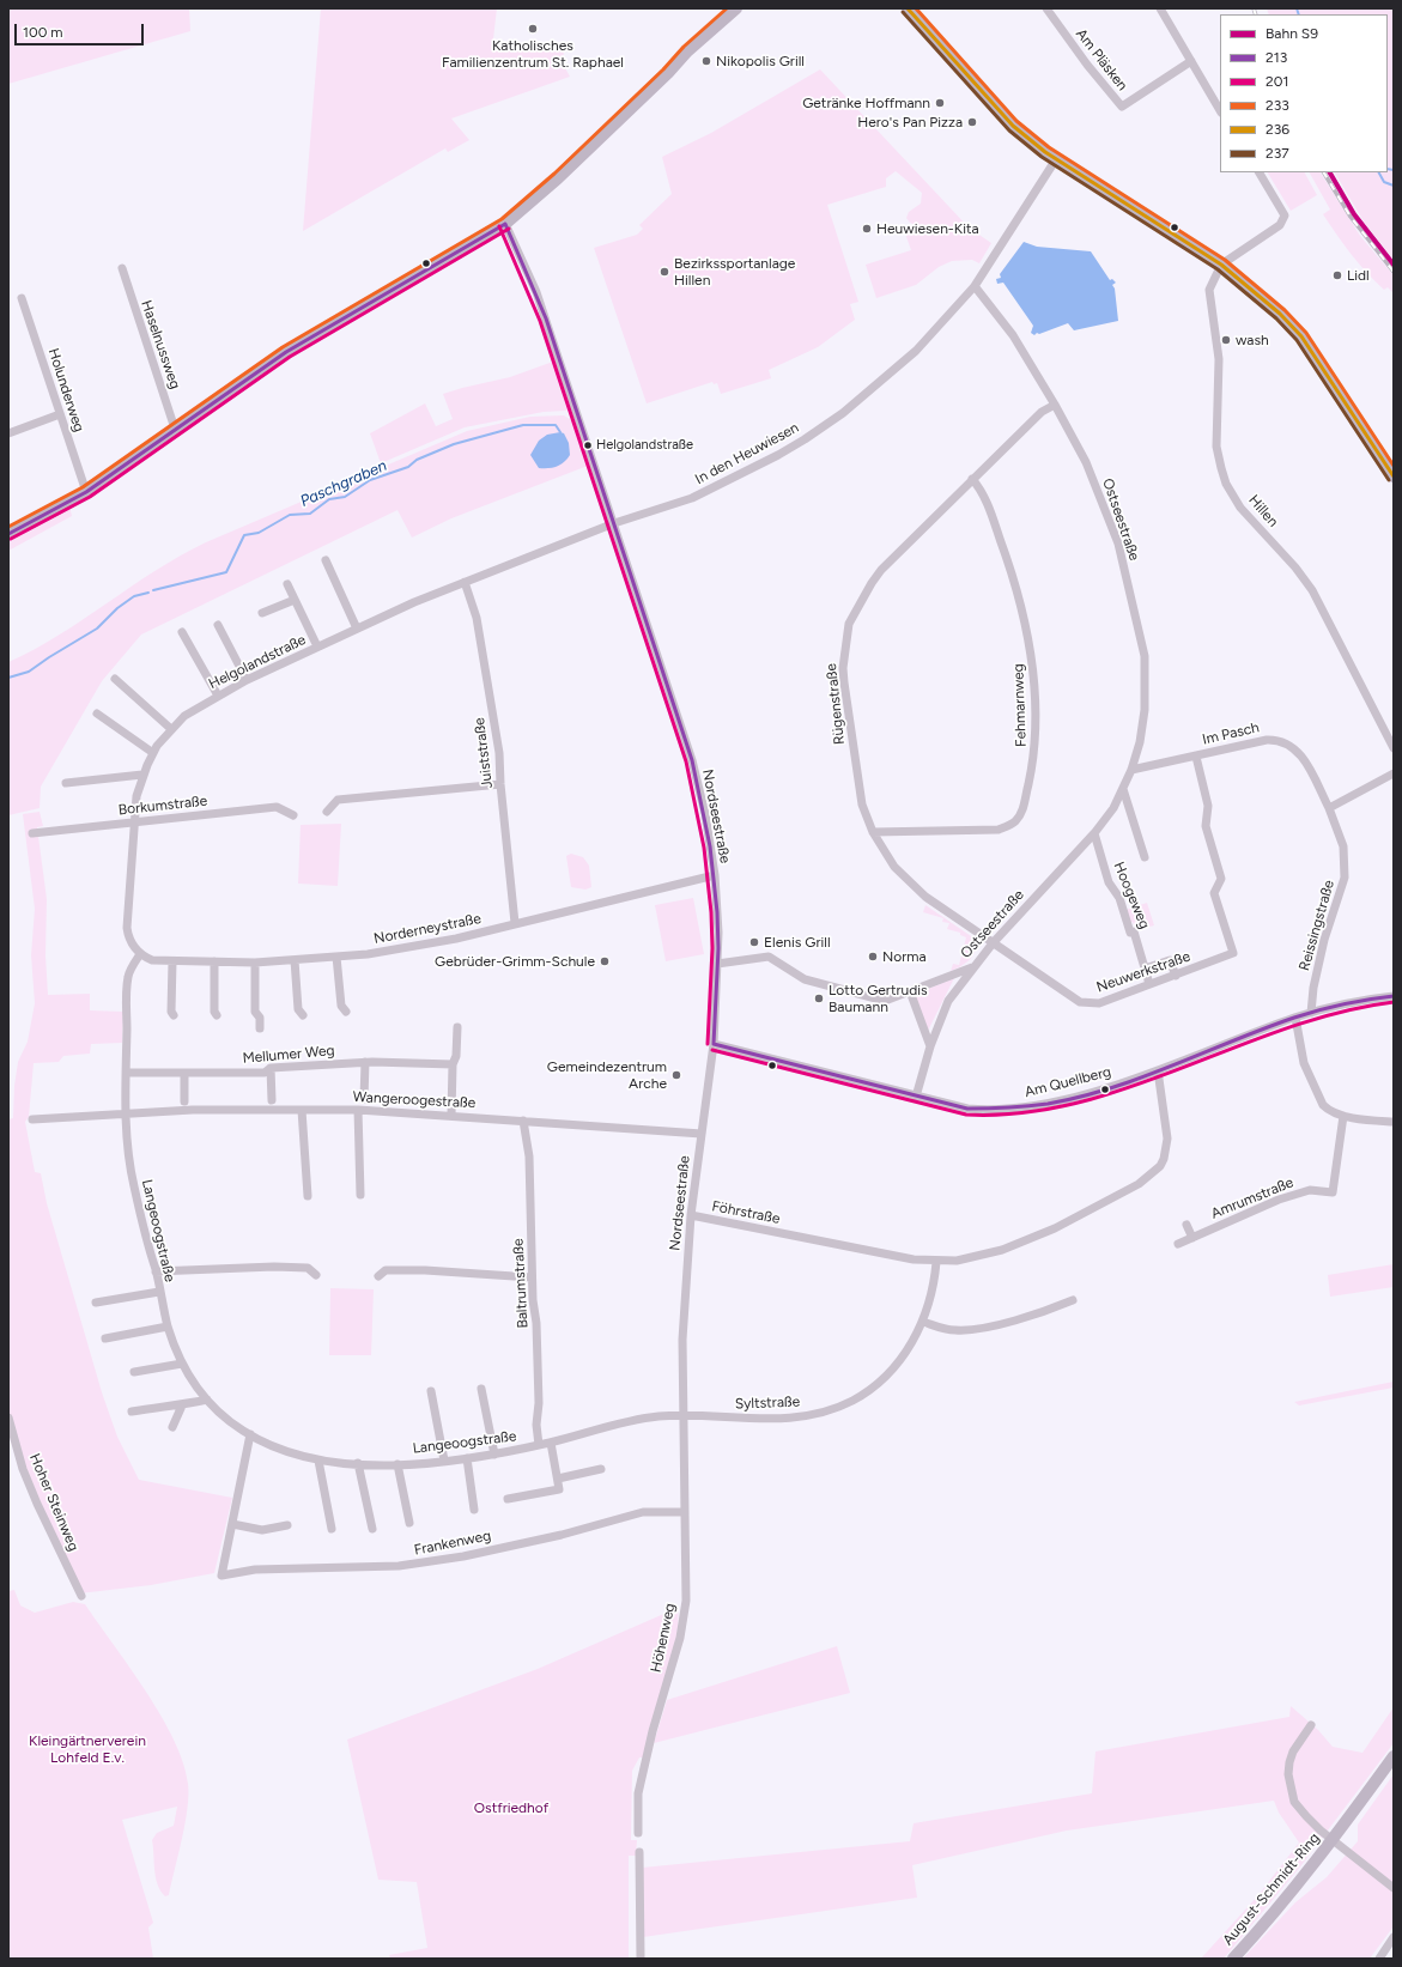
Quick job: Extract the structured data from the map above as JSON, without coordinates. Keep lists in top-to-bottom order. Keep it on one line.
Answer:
{"streets":{"main road":["August-Schmidt-Ring"],"street":["Am Pläsken","Haselnussweg","Holunderweg","In den Heuwiesen","Hillen","Ostseestraße","Helgolandstraße","Rügenstraße","Fehmarnweg","Im Pasch","Juiststraße","Borkumstraße","Nordseestraße","Hoogeweg","Reissingstraße","Norderneystraße","Neuwerkstraße","Mellumer Weg","Am Quellberg","Wangeroogestraße","Amrumstraße","Föhrstraße","Langeoogstraße","Baltrumstraße","Syltstraße","Hoher Steinweg","Frankenweg","Höhenweg"]},"crossings":[["In den Heuwiesen","Ostseestraße"],["In den Heuwiesen","Helgolandstraße"],["In den Heuwiesen","Nordseestraße"],["Ostseestraße","Rügenstraße"],["Ostseestraße","Im Pasch"],["Ostseestraße","Hoogeweg"],["Ostseestraße","Neuwerkstraße"],["Ostseestraße","Am Quellberg"],["Helgolandstraße","Juiststraße"],["Helgolandstraße","Borkumstraße"],["Helgolandstraße","Nordseestraße"],["Rügenstraße","Fehmarnweg"],["Rügenstraße","Neuwerkstraße"],["Im Pasch","Reissingstraße"],["Im Pasch","Neuwerkstraße"],["Juiststraße","Norderneystraße"],["Nordseestraße","Norderneystraße"],["Nordseestraße","Am Quellberg"],["Nordseestraße","Wangeroogestraße"],["Nordseestraße","Föhrstraße"],["Nordseestraße","Langeoogstraße"],["Nordseestraße","Syltstraße"],["Nordseestraße","Höhenweg"],["Hoogeweg","Neuwerkstraße"],["Reissingstraße","Am Quellberg"],["Am Quellberg","Föhrstraße"],["Wangeroogestraße","Langeoogstraße"],["Wangeroogestraße","Baltrumstraße"],["Föhrstraße","Syltstraße"],["Langeoogstraße","Baltrumstraße"],["Langeoogstraße","Syltstraße"],["Langeoogstraße","Höhenweg"],["Syltstraße","Höhenweg"],["Frankenweg","Höhenweg"]],"water":["Paschgraben"],"parks":["Kleingärtnerverein Lohfeld E.v.","Ostfriedhof"],"places":["Katholisches Familienzentrum St. Raphael","Nikopolis Grill","Getränke Hoffmann","Hero's Pan Pizza","Heuwiesen-Kita","Bezirkssportanlage Hillen","Lidl","wash","Helgolandstraße","Elenis Grill","Norma","Gebrüder-Grimm-Schule","Lotto Gertrudis Baumann","Gemeindezentrum Arche"],"lines":["transit line 233","transit line 236","transit line 237","rail line S9","transit line 213","transit line 201"],"legend":["Bahn S9","213","201","233","236","237"],"scale_bar":"100 m"}
